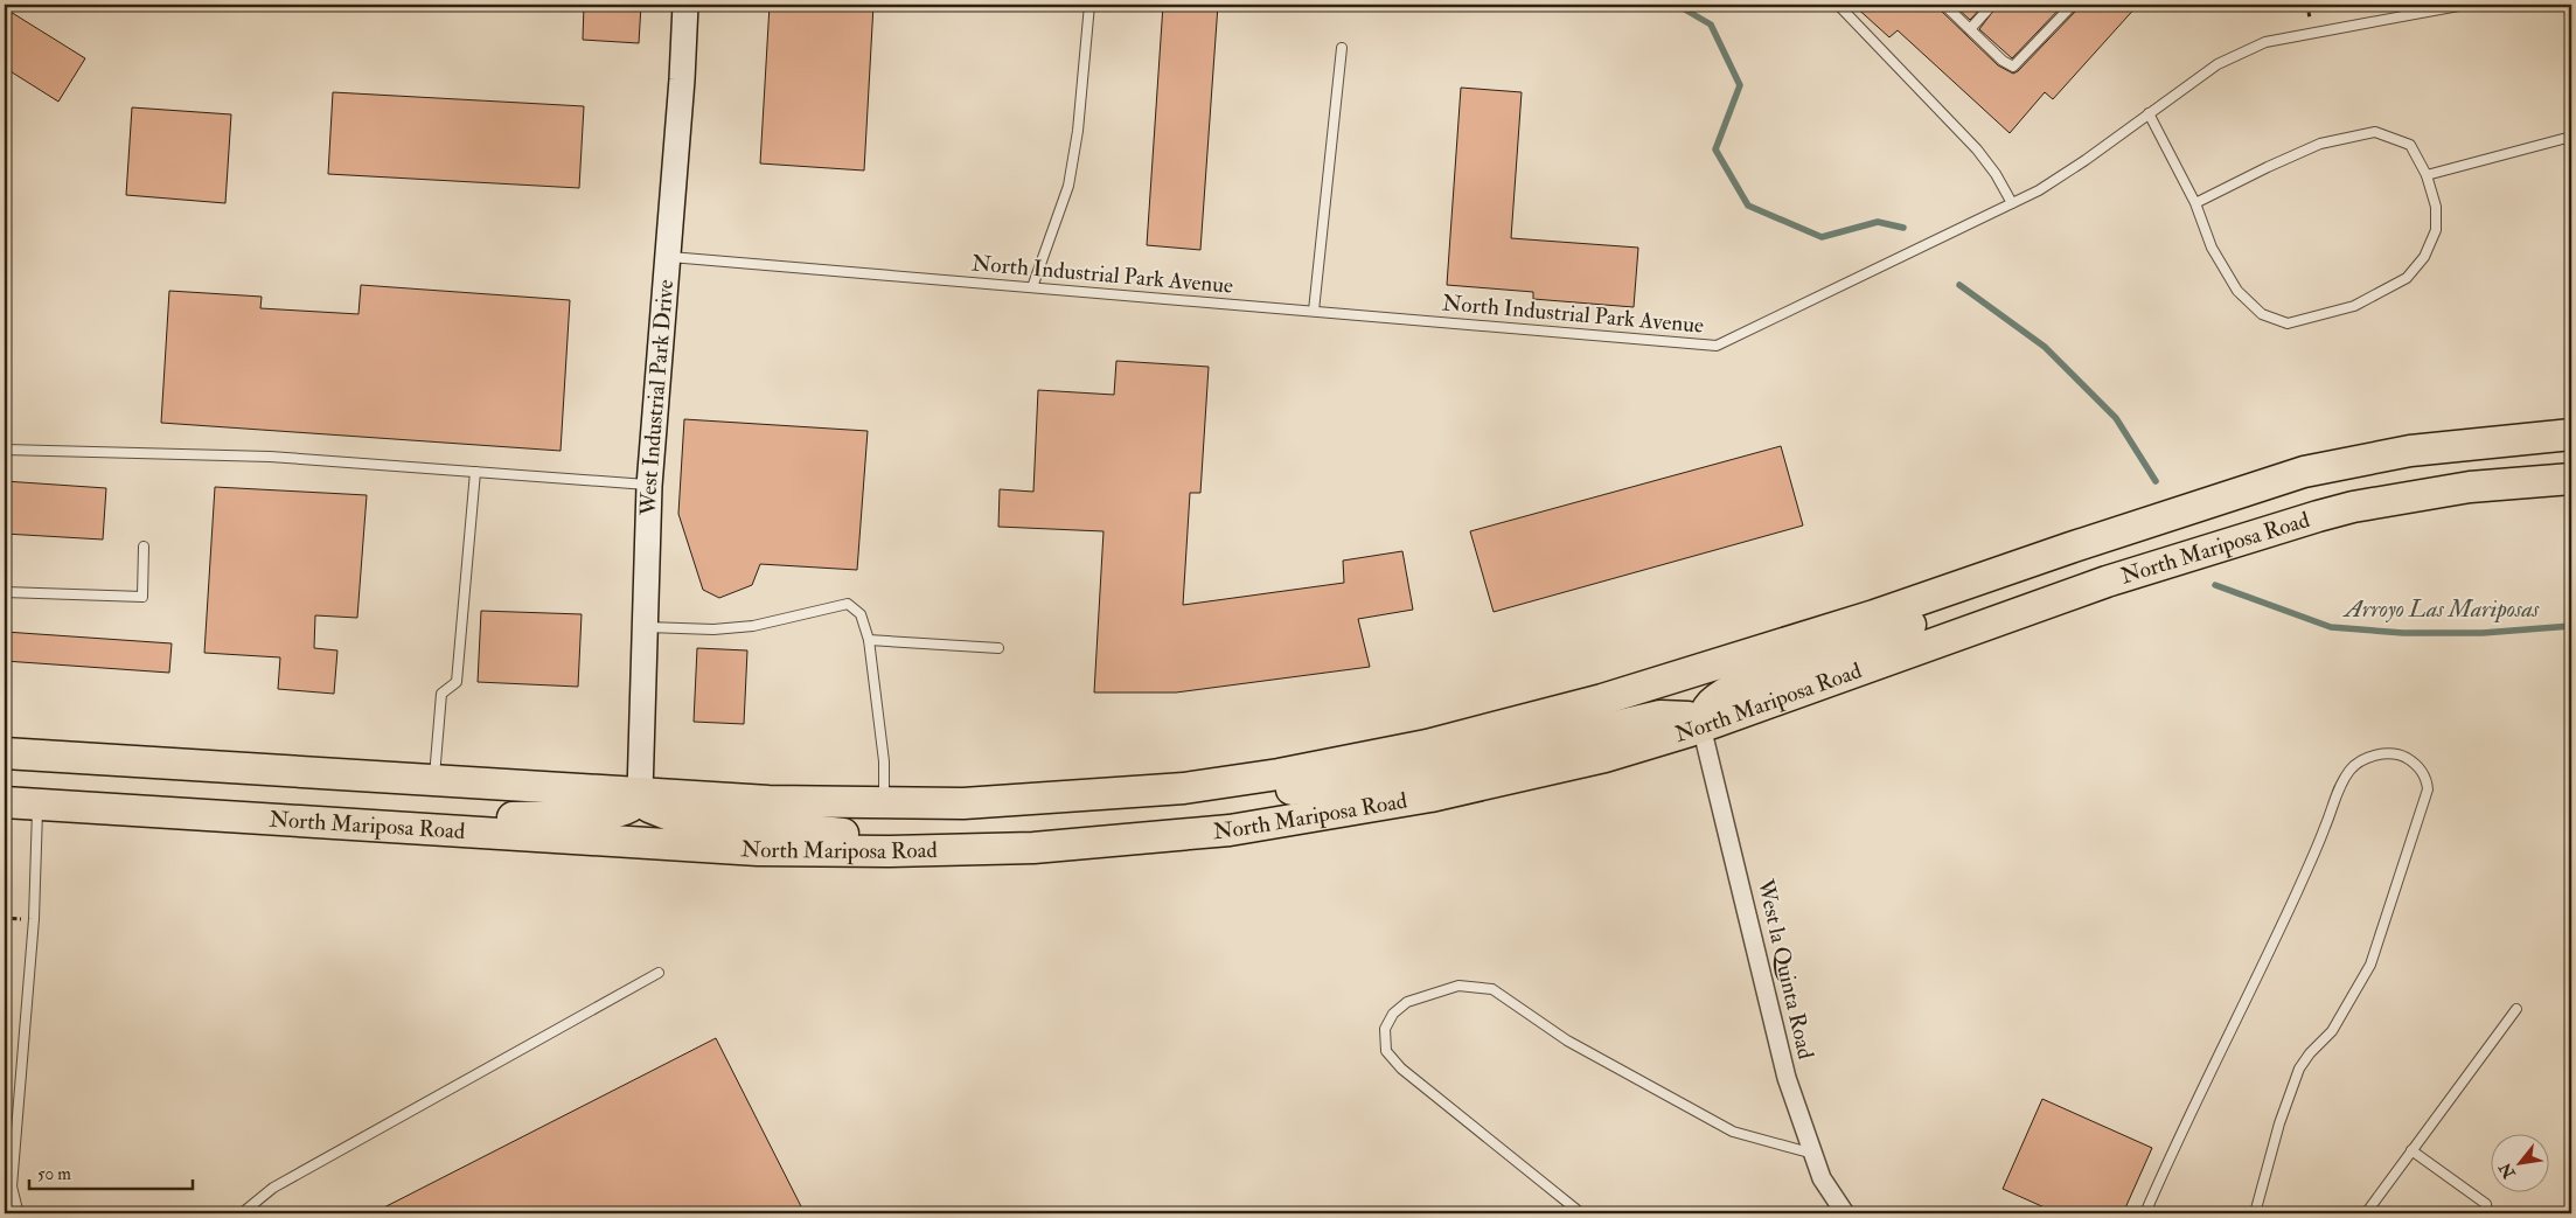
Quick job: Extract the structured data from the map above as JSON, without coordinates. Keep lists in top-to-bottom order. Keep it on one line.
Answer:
{"streets":{"highway":["North Mariposa Road"],"street":["West Industrial Park Drive","West la Quinta Road"],"lane":["North Industrial Park Avenue"]},"crossings":[["North Industrial Park Avenue","West Industrial Park Drive"],["West Industrial Park Drive","North Mariposa Road"],["North Mariposa Road","West la Quinta Road"]],"water":["Arroyo Las Mariposas"],"scale_bar":"50 m","north":"bottom left"}
